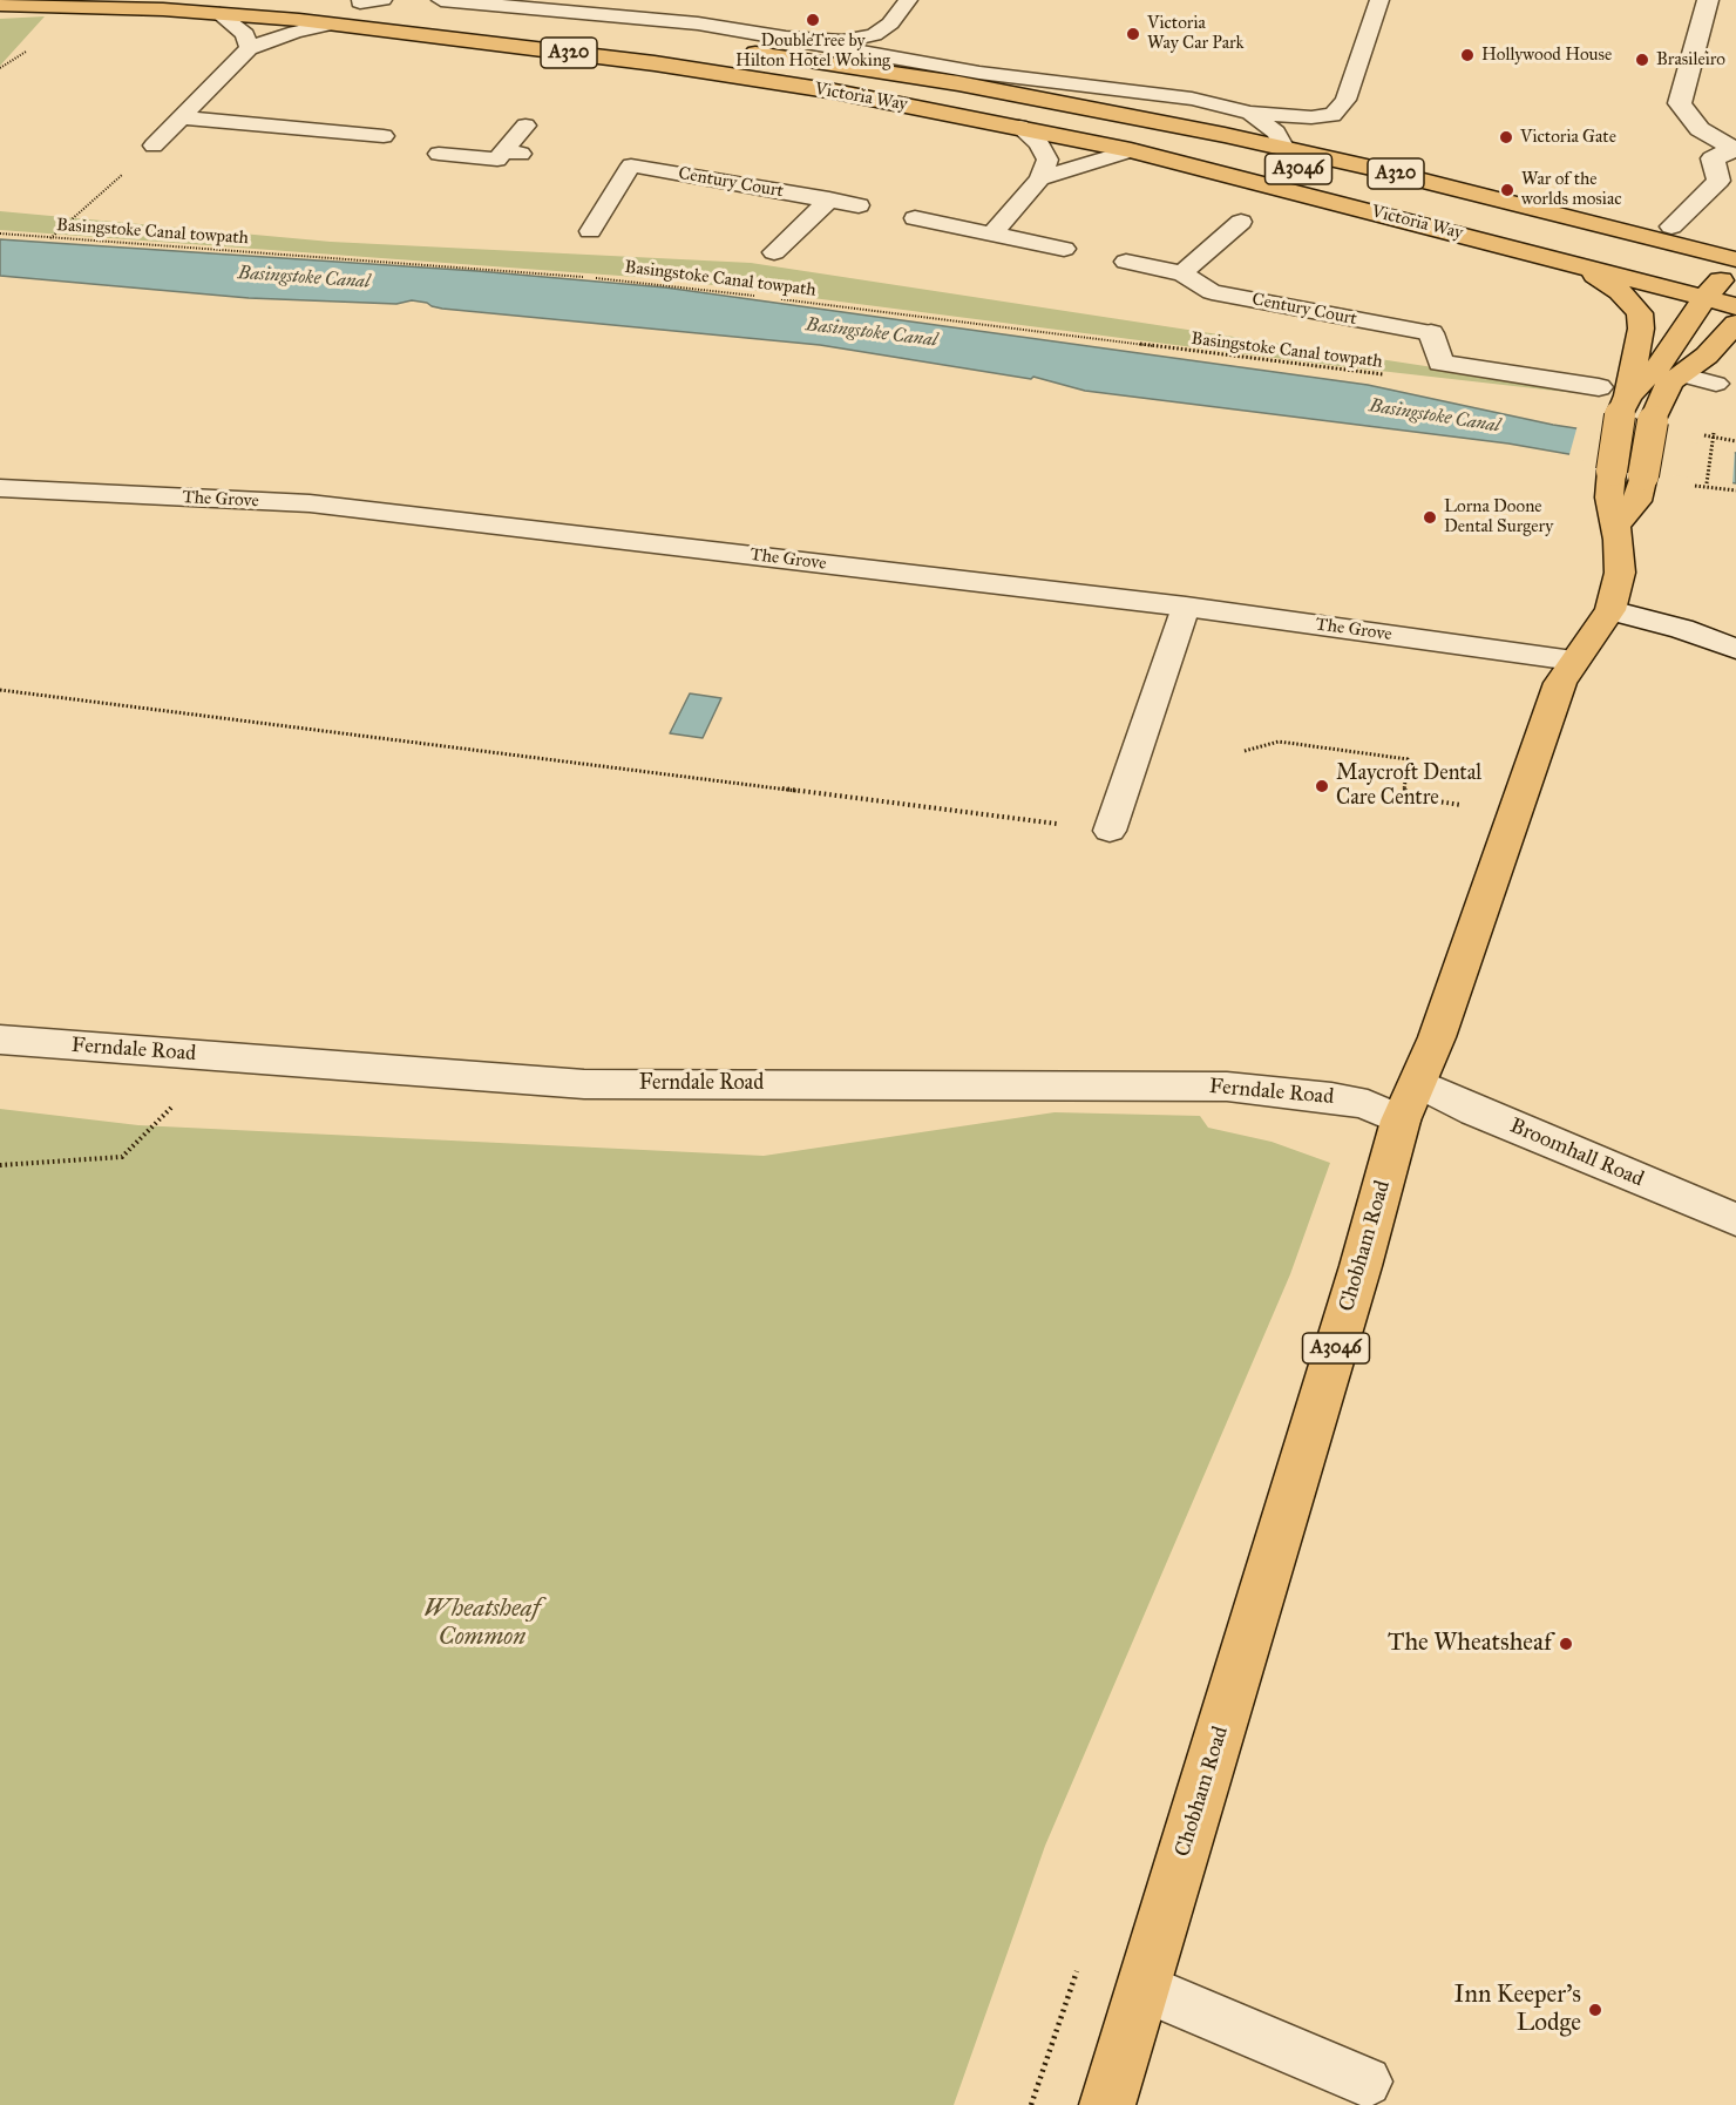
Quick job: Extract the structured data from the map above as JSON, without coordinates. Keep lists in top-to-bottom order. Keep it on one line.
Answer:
{"streets":{"main road":["A320","Victoria Way","A3046","Chobham Road"],"street":["The Grove","Ferndale Road","Broomhall Road"],"lane":["Century Court"],"path":["Basingstoke Canal towpath"]},"crossings":[["Victoria Way","Chobham Road"],["The Grove","Chobham Road"],["Ferndale Road","Broomhall Road"],["Ferndale Road","Chobham Road"],["Broomhall Road","Chobham Road"]],"water":["Basingstoke Canal"],"parks":["Wheatsheaf Common"],"places":["DoubleTree by Hilton Hotel Woking","Victoria Way Car Park","Hollywood House","Brasileiro","Victoria Gate","War of the worlds mosiac","Lorna Doone Dental Surgery","Maycroft Dental Care Centre","The Wheatsheaf","Inn Keeper's Lodge"]}
